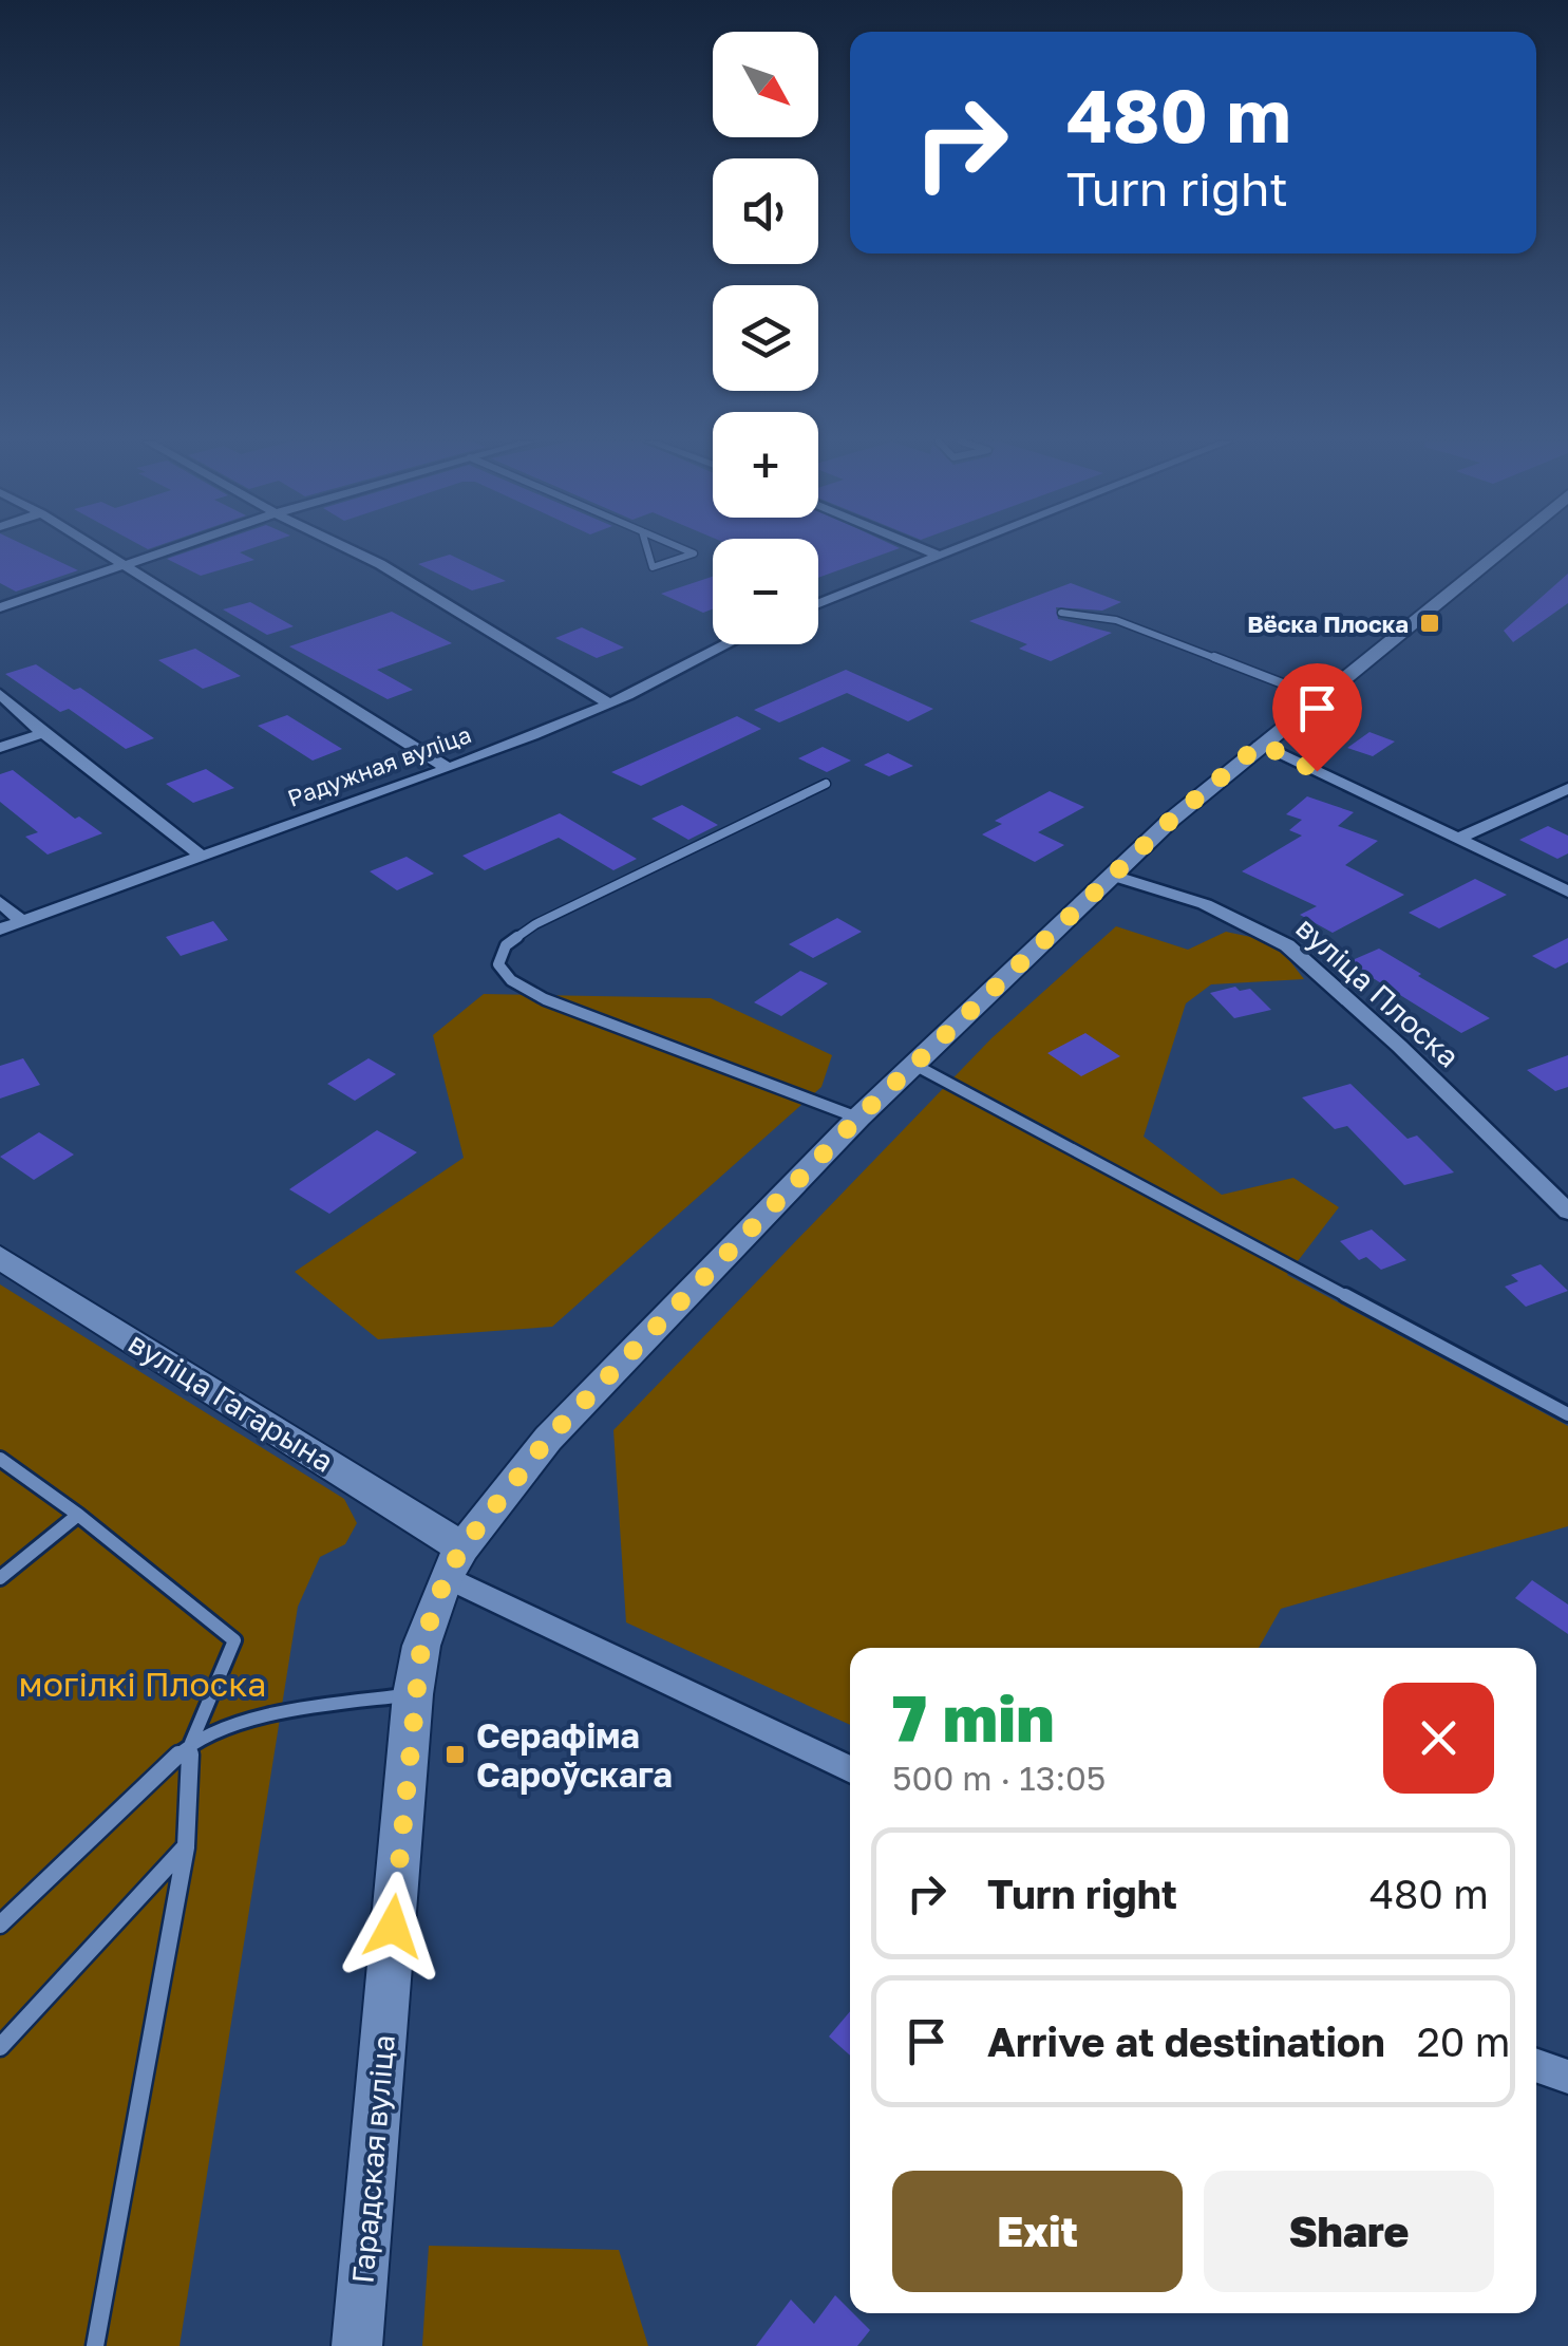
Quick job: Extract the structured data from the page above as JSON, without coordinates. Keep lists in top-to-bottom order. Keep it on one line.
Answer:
{"streets":{"main road":["вуліца Гагарына","Гарадская вуліца"],"street":["Радужная вуліца","вуліца Плоска"]},"crossings":[["вуліца Плоска","Гарадская вуліца"],["вуліца Гагарына","Гарадская вуліца"]],"parks":["могілкі Плоска"],"places":{"transit":["Вёска Плоска","Серафіма Сароўскага"]},"north":"bottom right","page":{"map_buttons":["+","−"],"turn":["480 m","Turn right"],"heading":["7 min","500 m · 13:05"],"list":[{"name":"Turn right","value":"480 m"},{"name":"Arrive at destination","value":"20 m"}],"buttons":["Exit","Share"]}}
